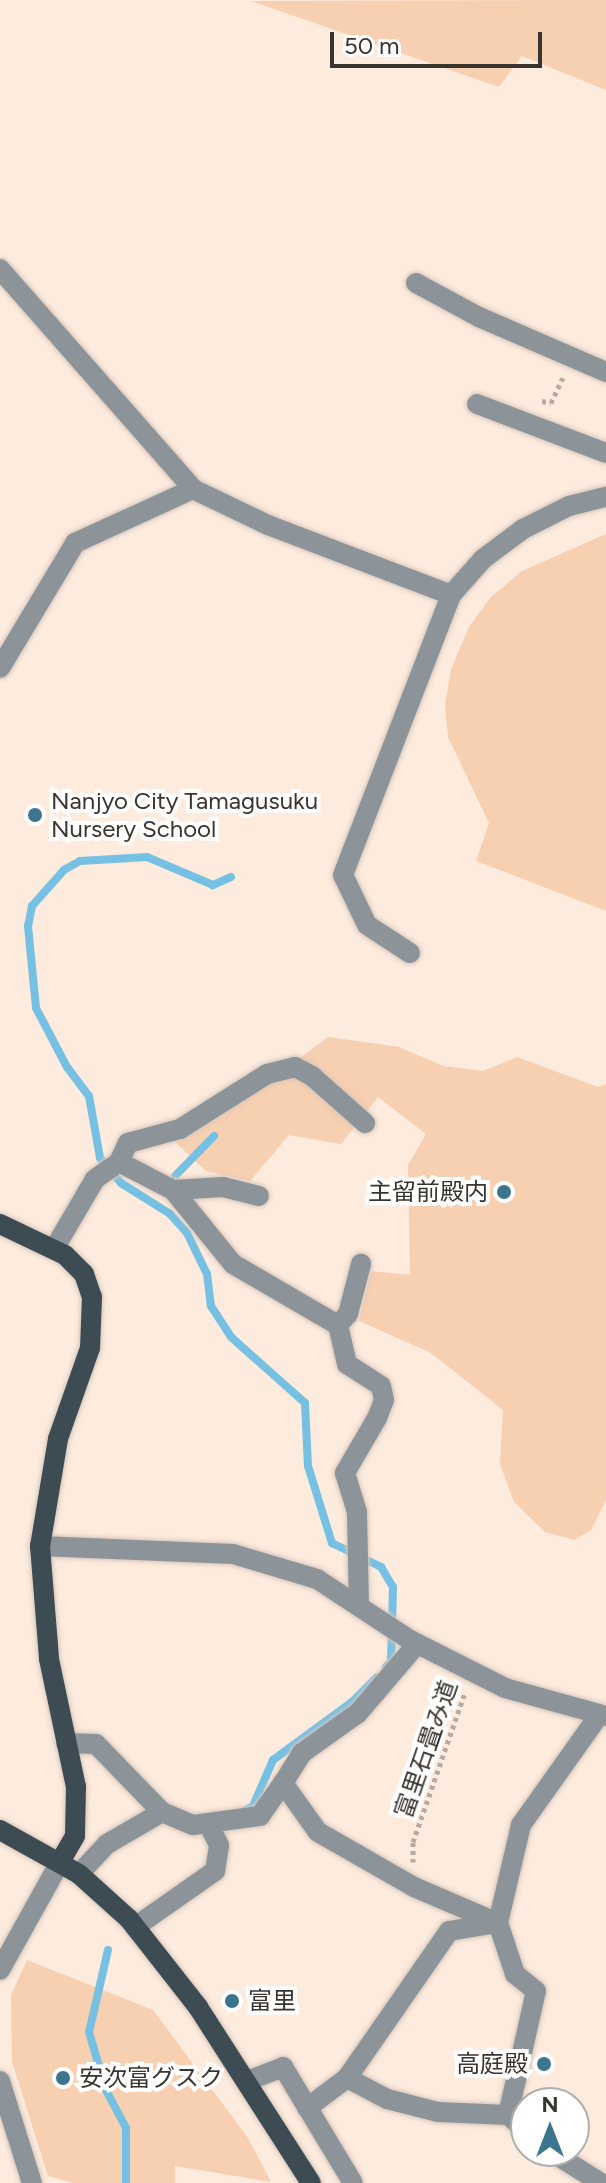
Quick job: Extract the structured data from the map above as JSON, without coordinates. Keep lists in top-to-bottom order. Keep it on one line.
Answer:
{"streets":{"path":["富里石畳み道"]},"places":["Nanjyo City Tamagusuku Nursery School","主留前殿内","富里","高庭殿","安次富グスク"],"scale_bar":"50 m","north":"top"}
